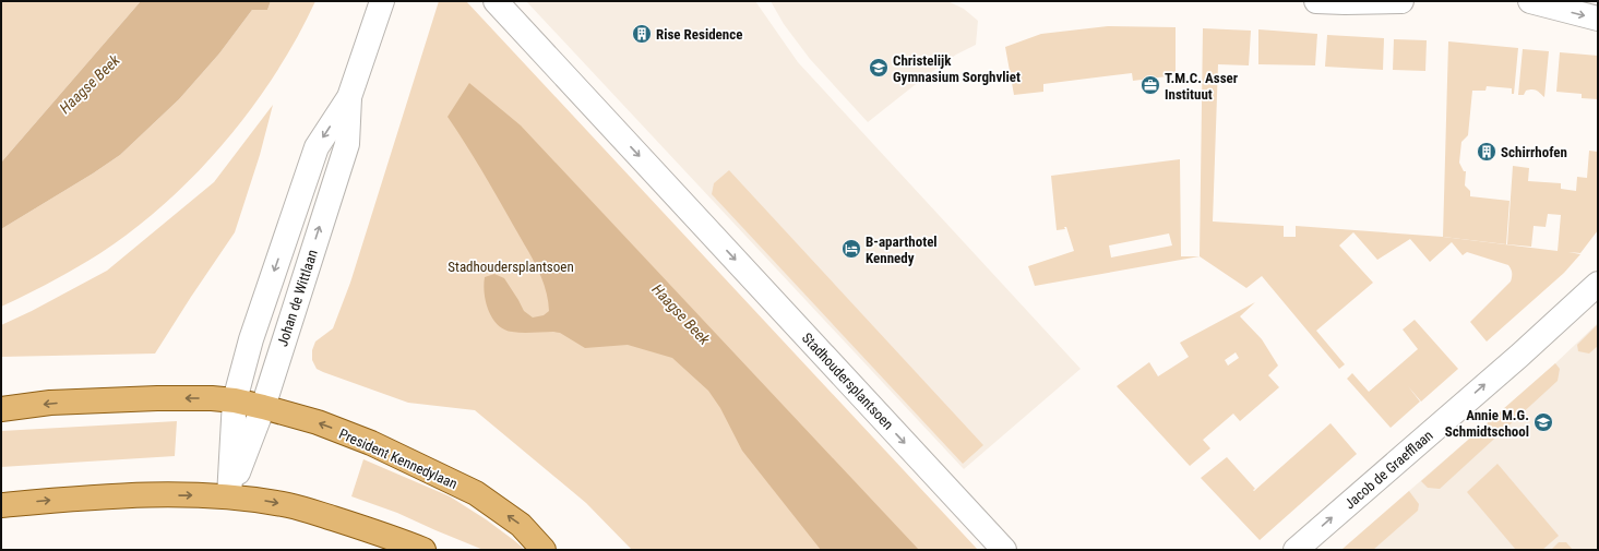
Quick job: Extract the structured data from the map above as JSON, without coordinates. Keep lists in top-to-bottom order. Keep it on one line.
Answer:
{"streets":{"main road":["President Kennedylaan"],"street":["Johan de Wittlaan","Stadhoudersplantsoen","Jacob de Graefflaan"]},"crossings":[["Johan de Wittlaan","President Kennedylaan"]],"one_way":["Stadhoudersplantsoen","Jacob de Graefflaan"],"water":["Haagse Beek"],"parks":["Stadhoudersplantsoen"],"places":{"building":["Rise Residence","Schirrhofen"],"school or university":["Christelijk Gymnasium Sorghvliet","Annie M.G. Schmidtschool"],"office":["T.M.C. Asser Instituut"],"hotel":["B-aparthotel Kennedy"]}}
